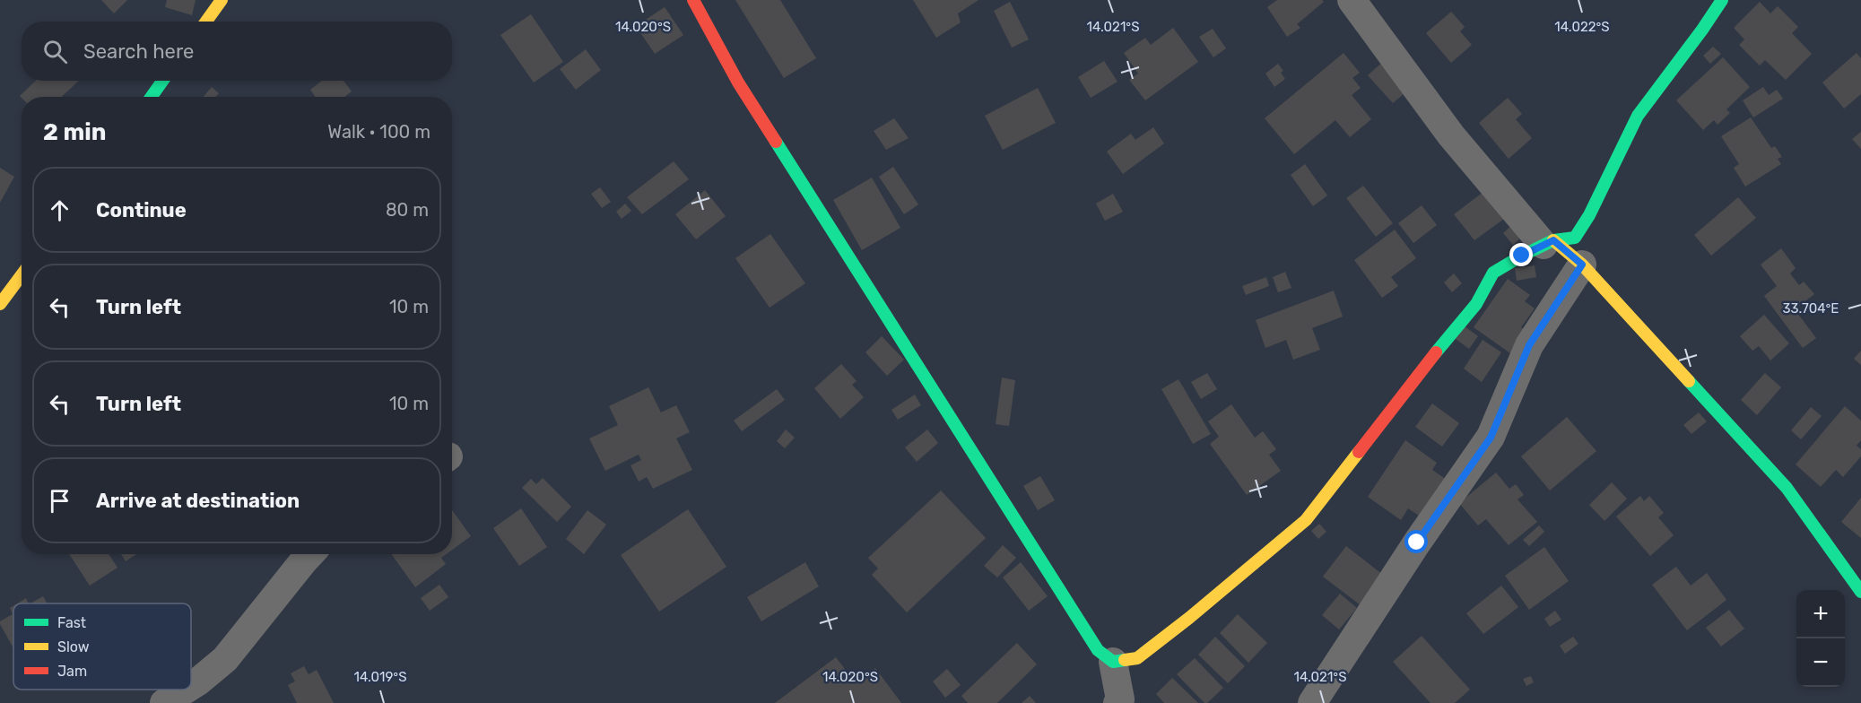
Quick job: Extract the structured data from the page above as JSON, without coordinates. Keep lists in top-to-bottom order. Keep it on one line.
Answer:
{"legend":["Fast","Slow","Jam"],"page":{"search":"Search here","heading":["2 min","Walk · 100 m"],"list":[["Continue","80 m"],["Turn left","10 m"],["Turn left","10 m"],"Arrive at destination"],"map_buttons":["+","−"]},"coordinates":["14.020°S","14.021°S","14.022°S","33.704°E","14.019°S"]}
